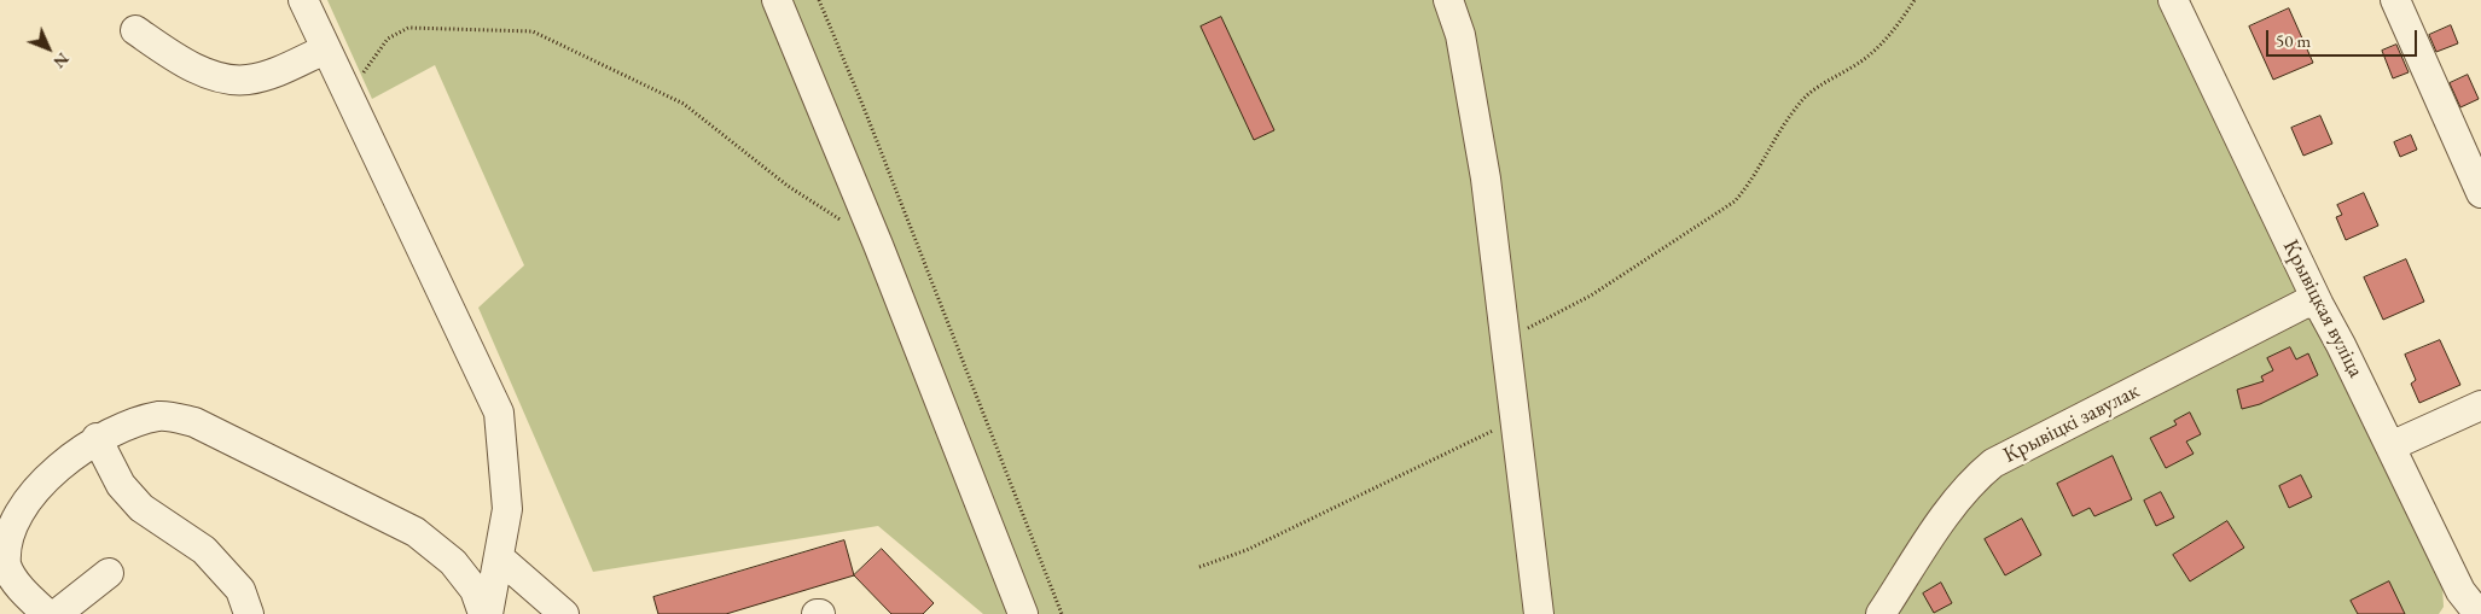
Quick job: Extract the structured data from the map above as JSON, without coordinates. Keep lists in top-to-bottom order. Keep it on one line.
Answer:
{"streets":{"street":["Крывіцкая вуліца","Крывіцкі завулак"]},"crossings":[["Крывіцкая вуліца","Крывіцкі завулак"]],"scale_bar":"50 m","north":"bottom right"}
